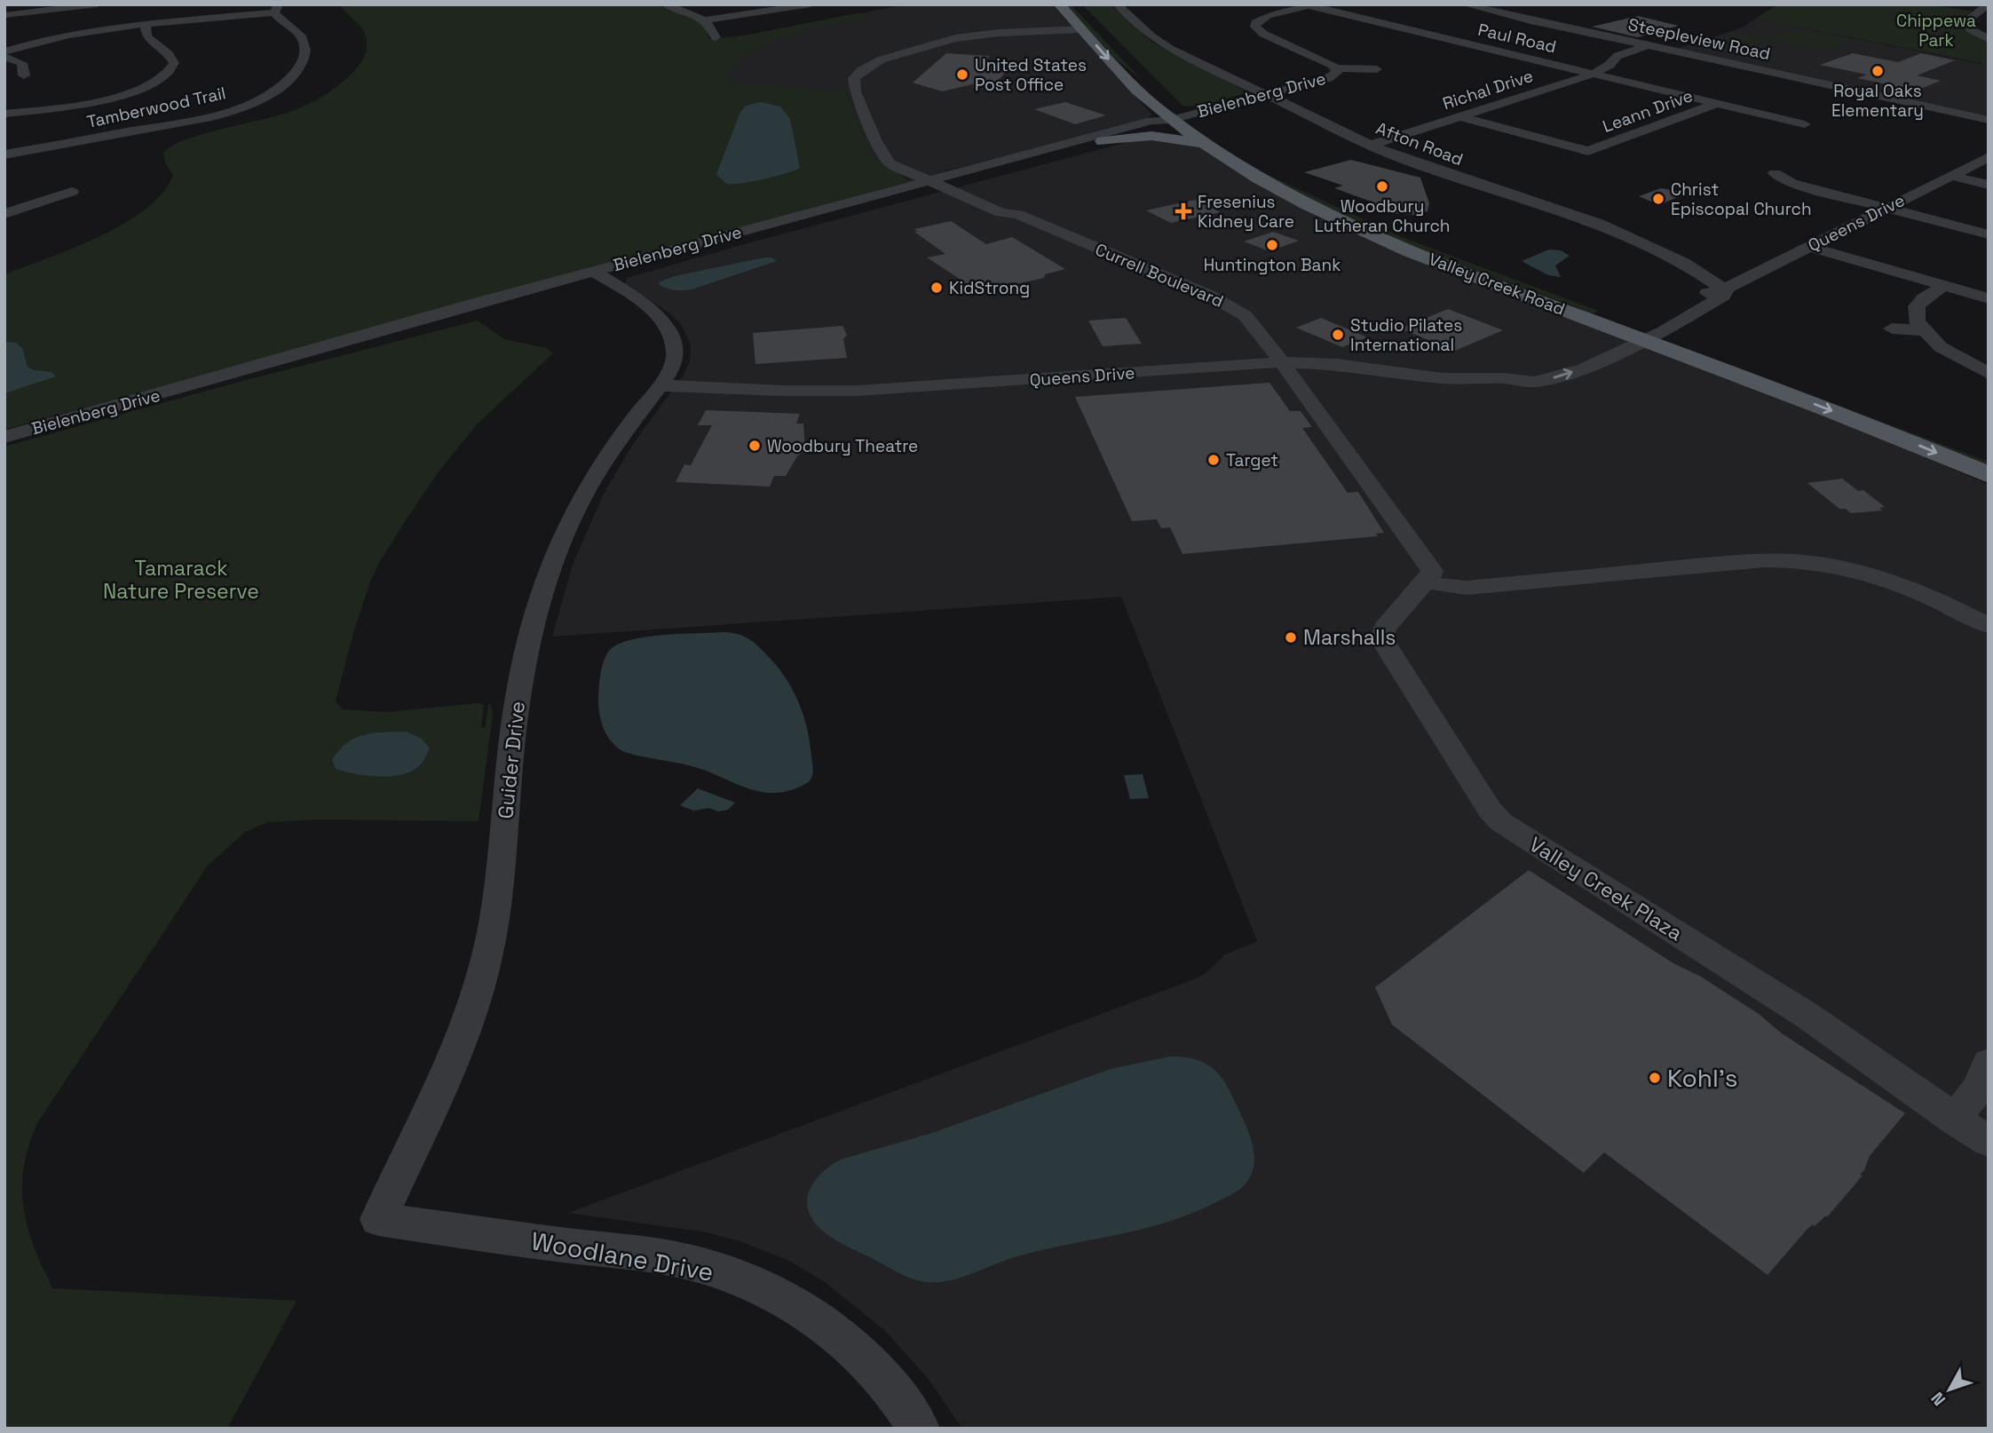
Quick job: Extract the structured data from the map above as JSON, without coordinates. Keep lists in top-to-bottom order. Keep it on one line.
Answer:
{"streets":{"main road":["Valley Creek Road"],"street":["Paul Road","Steepleview Road","Richal Drive","Bielenberg Drive","Tamberwood Trail","Leann Drive","Afton Road","Queens Drive","Currell Boulevard","Guider Drive","Valley Creek Plaza","Woodlane Drive"]},"crossings":[["Paul Road","Richal Drive"],["Paul Road","Bielenberg Drive"],["Paul Road","Leann Drive"],["Steepleview Road","Richal Drive"],["Richal Drive","Leann Drive"],["Richal Drive","Afton Road"],["Bielenberg Drive","Afton Road"],["Bielenberg Drive","Currell Boulevard"],["Bielenberg Drive","Valley Creek Road"],["Bielenberg Drive","Guider Drive"],["Afton Road","Queens Drive"],["Queens Drive","Currell Boulevard"],["Queens Drive","Valley Creek Road"],["Queens Drive","Guider Drive"],["Currell Boulevard","Valley Creek Road"],["Currell Boulevard","Valley Creek Plaza"],["Guider Drive","Woodlane Drive"]],"parks":["Chippewa Park","Tamarack Nature Preserve"],"places":{"other":["Royal Oaks Elementary","United States Post Office","Woodbury Lutheran Church","Christ Episcopal Church","Huntington Bank","KidStrong","Studio Pilates International","Woodbury Theatre","Target","Marshalls","Kohl's"],"health":["Fresenius Kidney Care"]},"north":"bottom left"}
